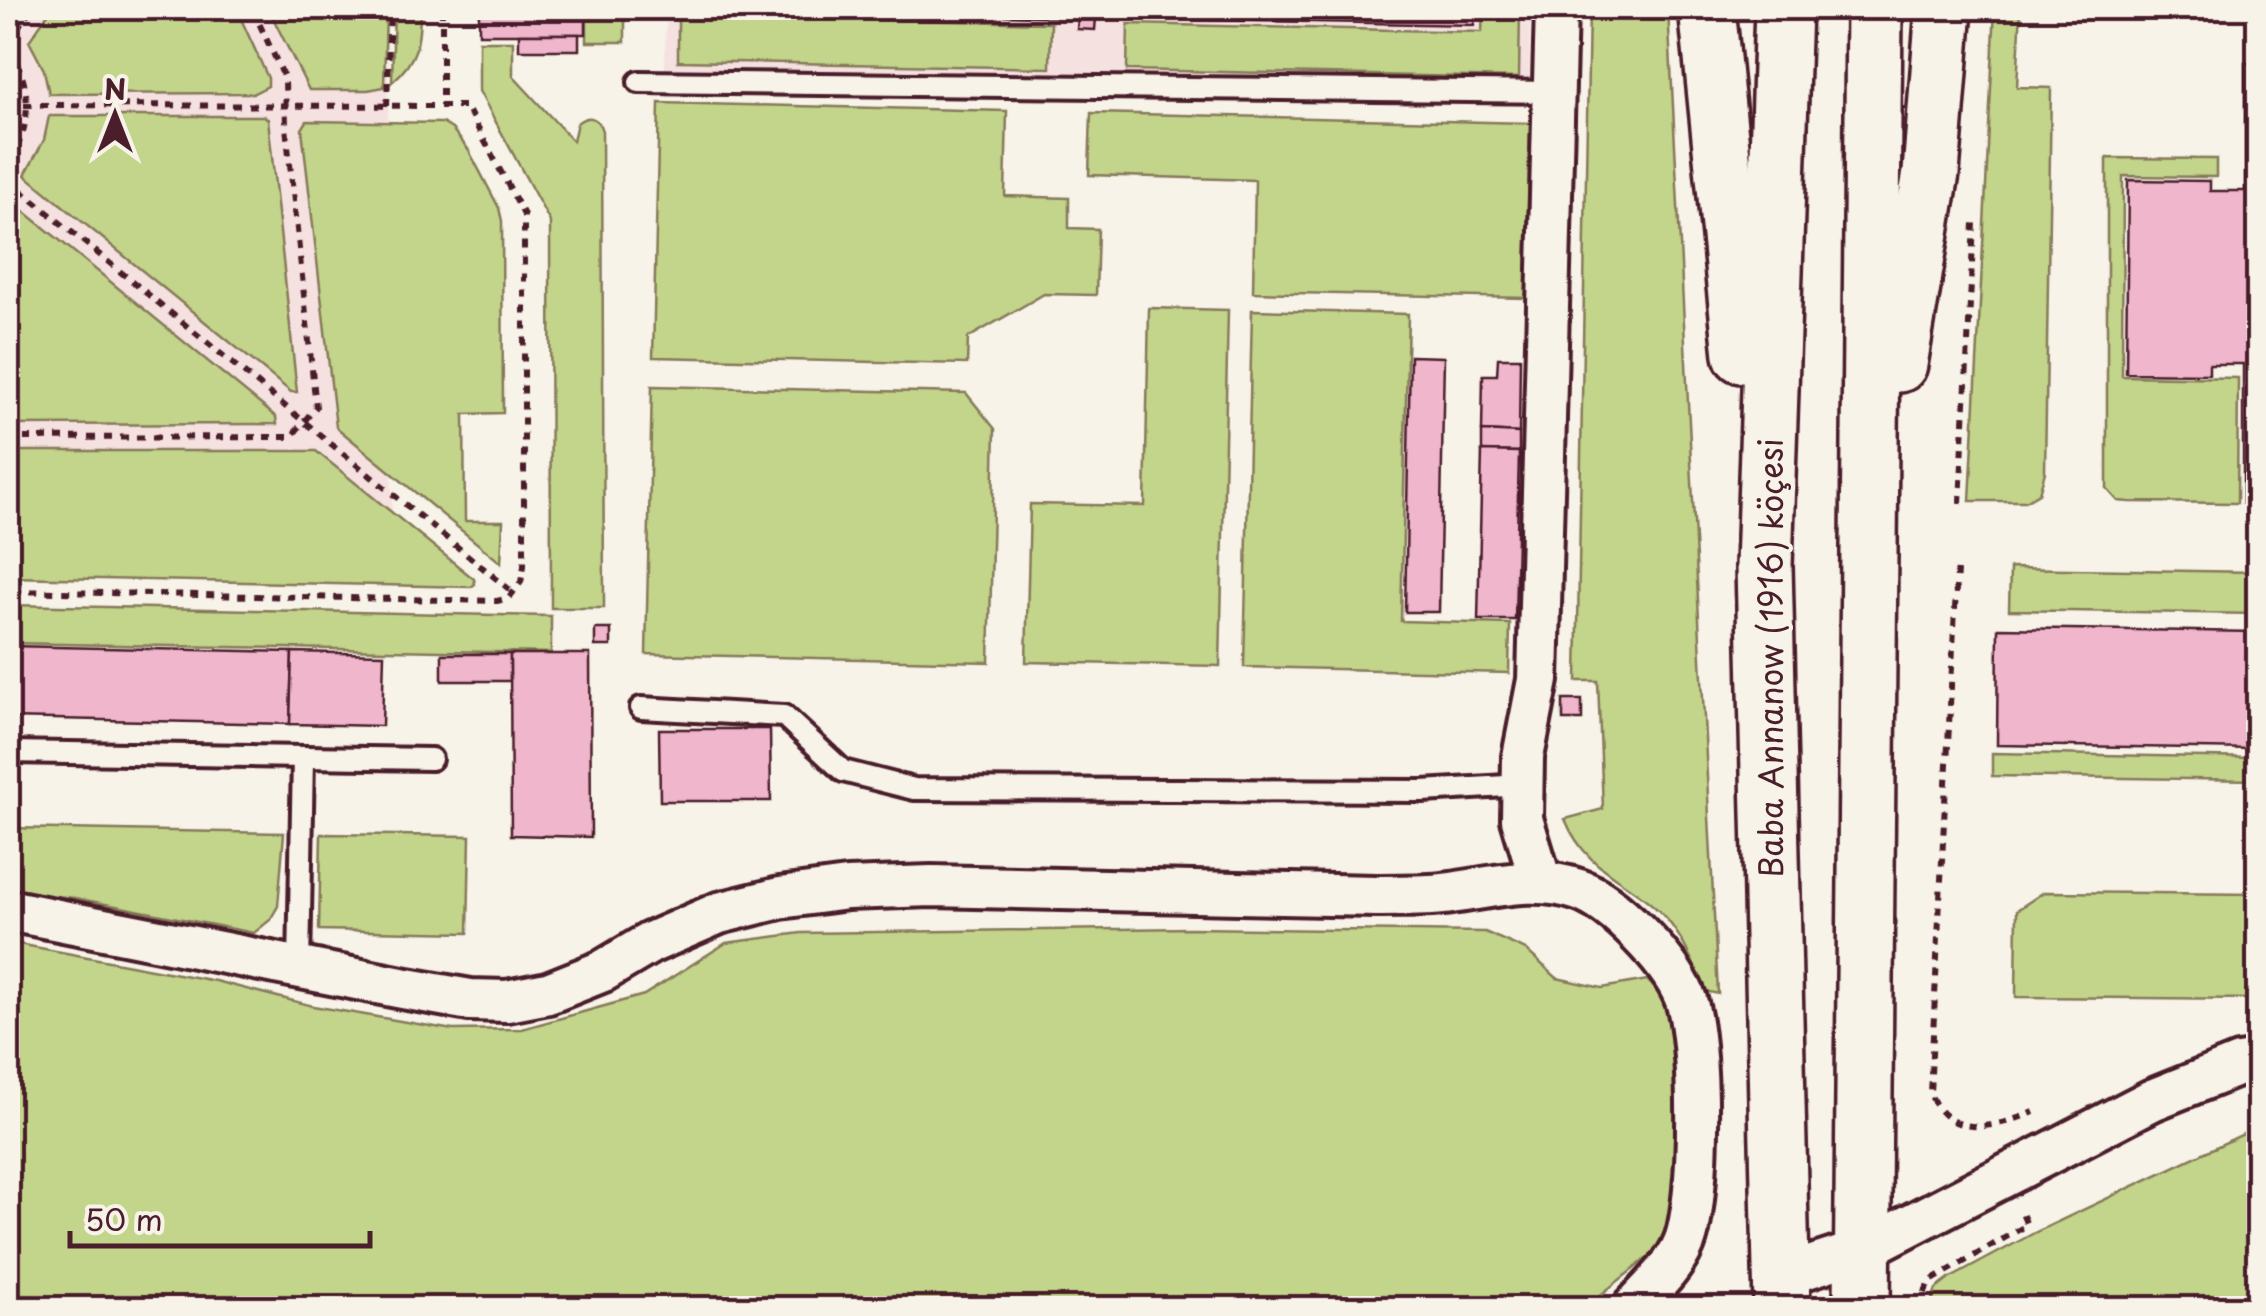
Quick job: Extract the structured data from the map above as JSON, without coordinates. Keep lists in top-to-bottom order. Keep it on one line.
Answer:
{"streets":{"main road":["Baba Annanow (1916) köçesi"]},"scale_bar":"50 m","north":"top"}
